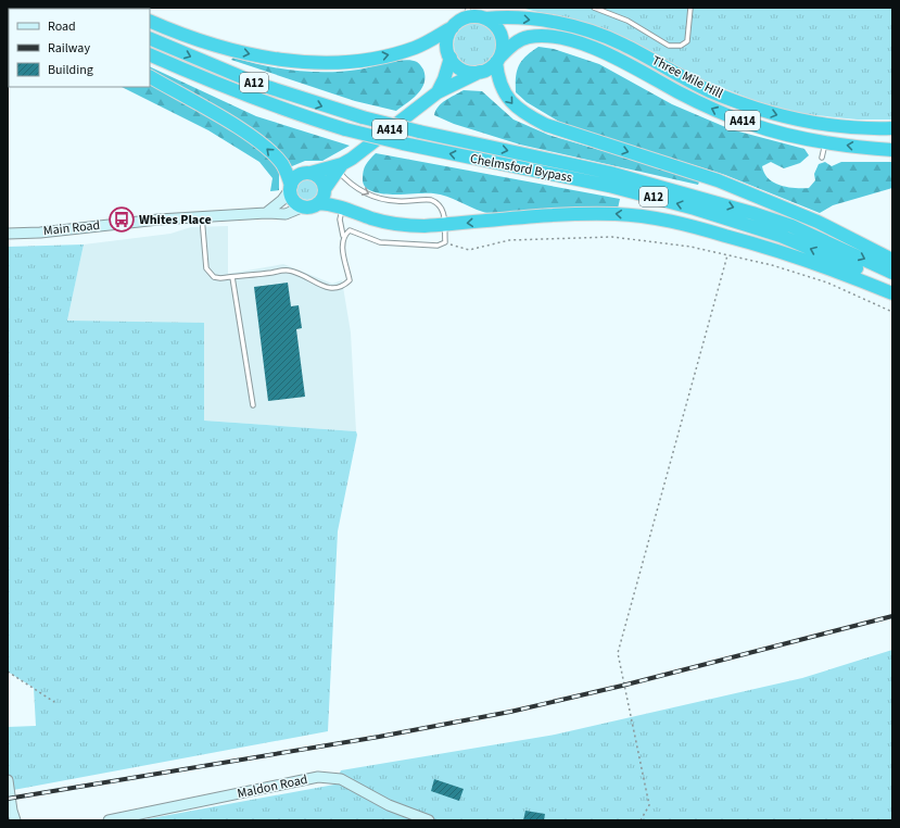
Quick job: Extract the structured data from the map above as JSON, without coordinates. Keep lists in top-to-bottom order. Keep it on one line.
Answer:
{"streets":{"highway":["Three Mile Hill","A12","A414","Chelmsford Bypass"],"street":["Main Road","Maldon Road"]},"crossings":[["Three Mile Hill","A12"],["Three Mile Hill","A414"],["A12","A414"],["A12","Main Road"],["A414","Main Road"]],"places":{"bus stop":["Whites Place"]},"legend":["Road","Railway","Building"]}
